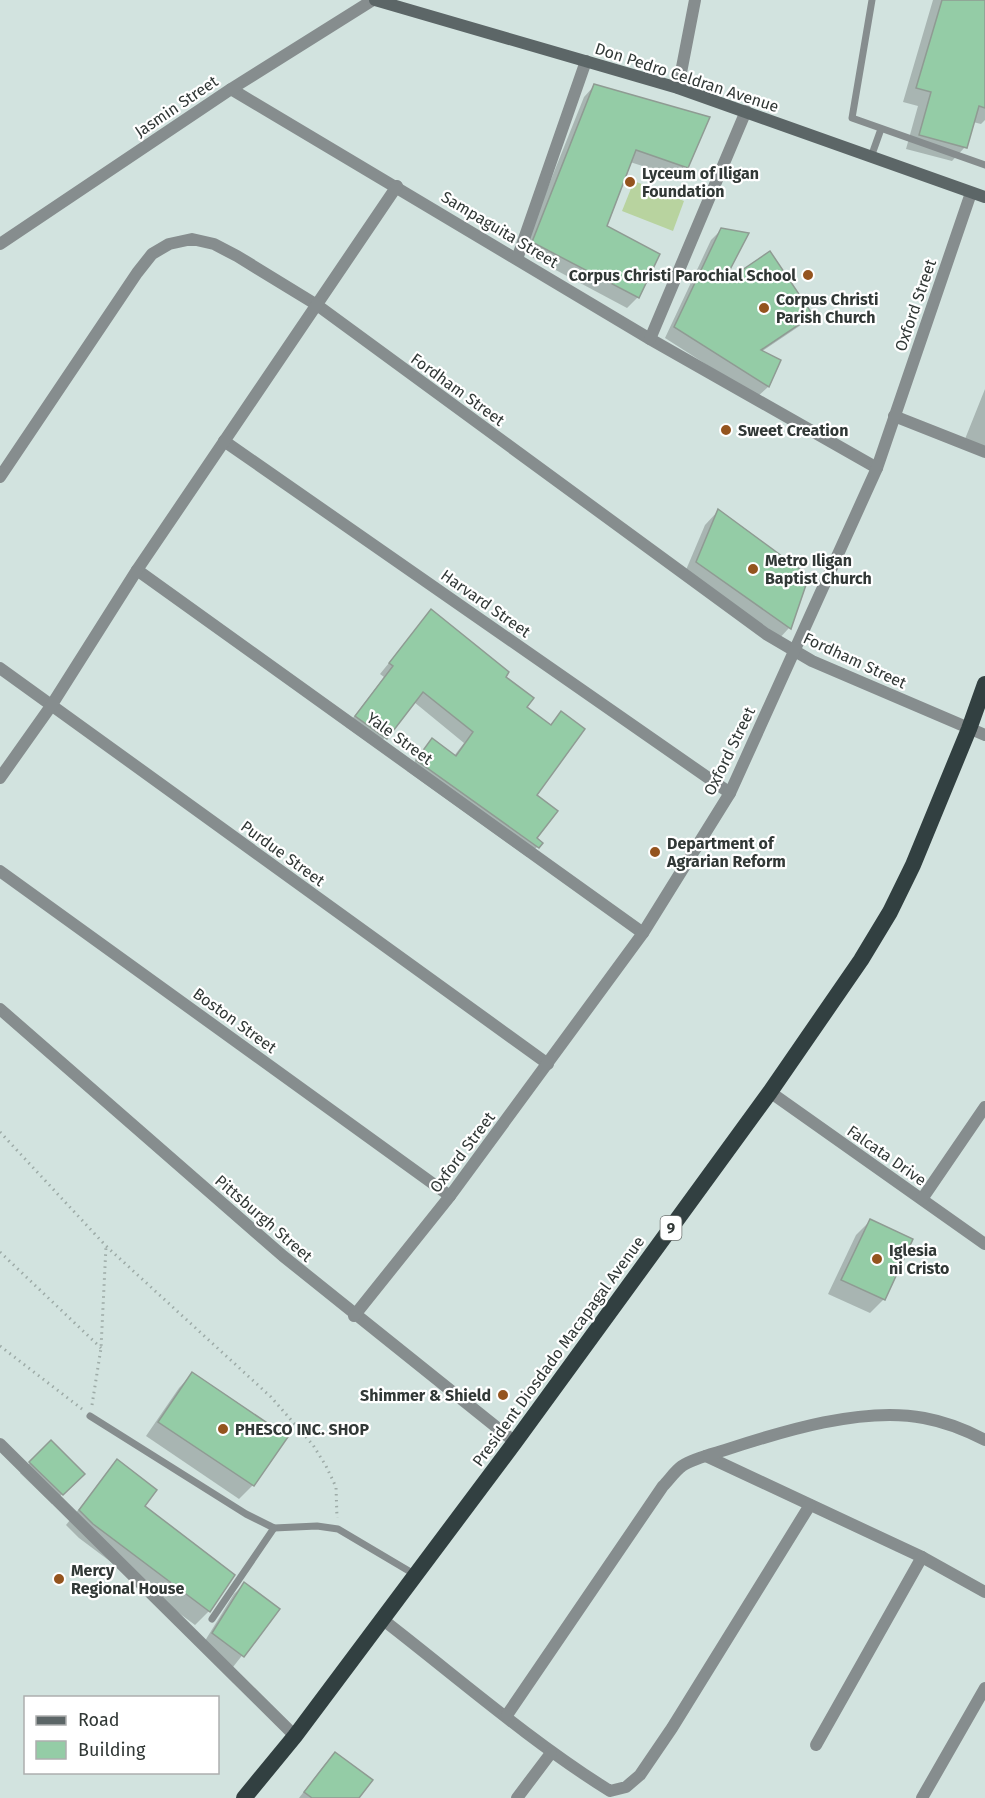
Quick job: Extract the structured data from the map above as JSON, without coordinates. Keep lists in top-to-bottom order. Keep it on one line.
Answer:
{"streets":{"highway":["9","President Diosdado Macapagal Avenue"],"main road":["Don Pedro Celdran Avenue"],"street":["Jasmin Street","Sampaguita Street","Oxford Street","Fordham Street","Harvard Street","Yale Street","Purdue Street","Boston Street","Falcata Drive","Pittsburgh Street"]},"crossings":[["Don Pedro Celdran Avenue","Jasmin Street"],["Don Pedro Celdran Avenue","Oxford Street"],["Jasmin Street","Sampaguita Street"],["Sampaguita Street","Oxford Street"],["Oxford Street","Fordham Street"],["Oxford Street","Harvard Street"],["Oxford Street","Yale Street"],["Oxford Street","Purdue Street"],["Oxford Street","Boston Street"],["Oxford Street","Pittsburgh Street"],["Fordham Street","President Diosdado Macapagal Avenue"],["Falcata Drive","President Diosdado Macapagal Avenue"],["Pittsburgh Street","President Diosdado Macapagal Avenue"]],"places":["Lyceum of Iligan Foundation","Corpus Christi Parochial School","Corpus Christi Parish Church","Sweet Creation","Metro Iligan Baptist Church","Department of Agrarian Reform","Iglesia ni Cristo","Shimmer & Shield","PHESCO INC. SHOP","Mercy Regional House"],"legend":["Road","Building"]}
